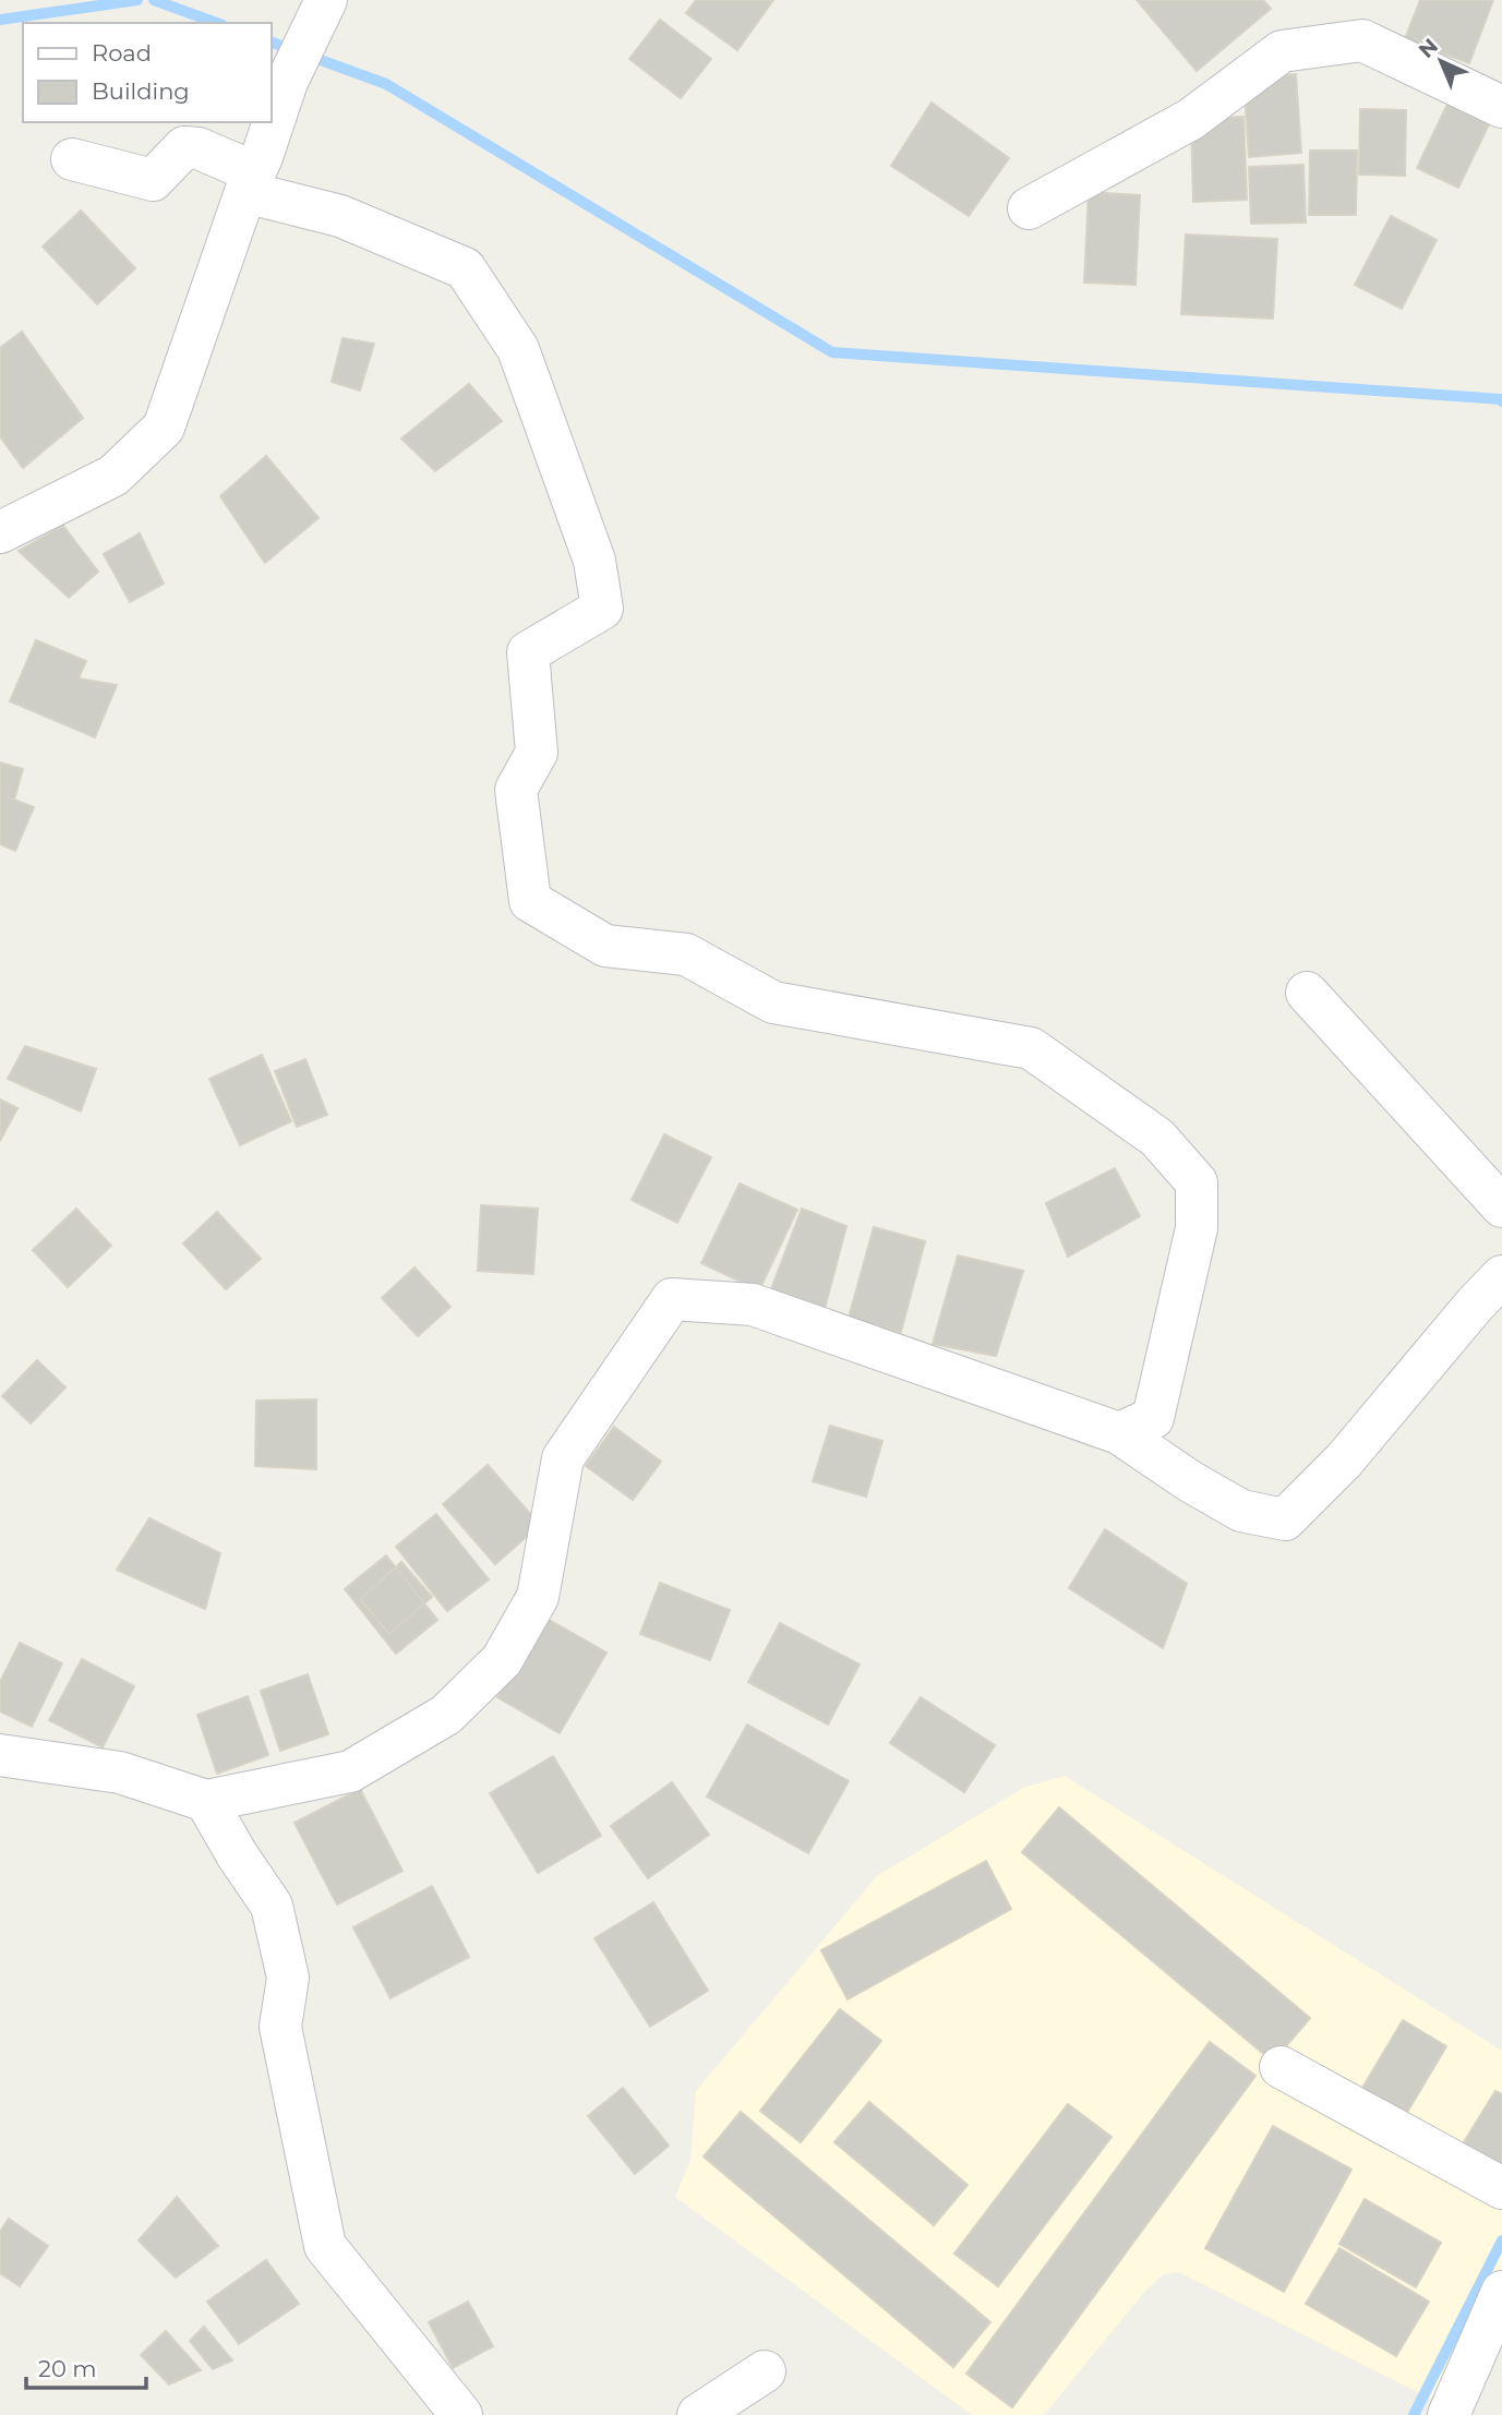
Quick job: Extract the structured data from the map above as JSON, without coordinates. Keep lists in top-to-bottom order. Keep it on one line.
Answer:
{"legend":["Road","Building"],"scale_bar":"20 m","north":"top left"}
